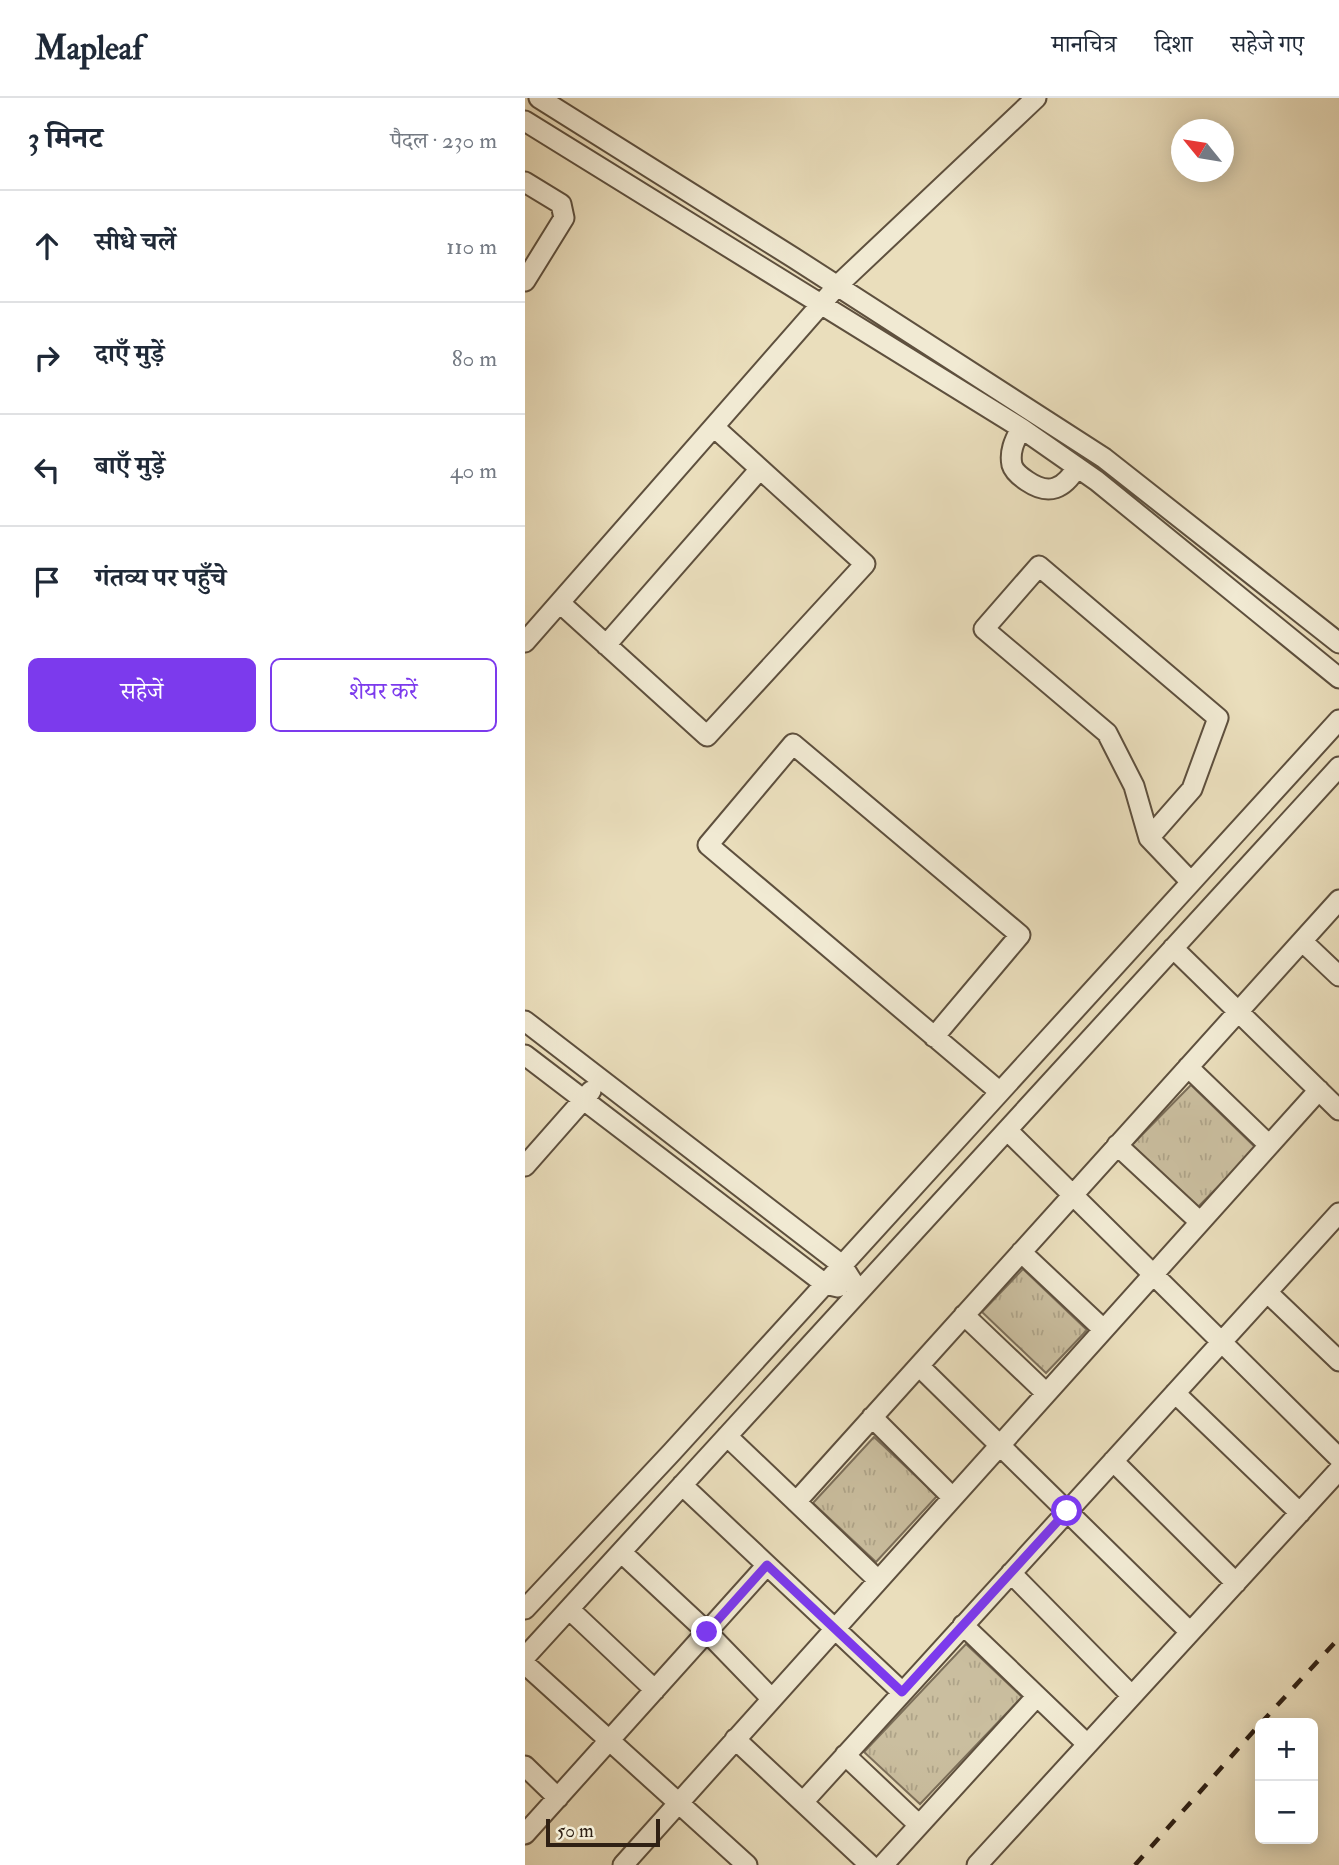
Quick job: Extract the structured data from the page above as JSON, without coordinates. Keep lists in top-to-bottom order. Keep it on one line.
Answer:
{"scale_bar":"50 m","north":"top left","page":{"header":"Mapleaf","nav":["मानचित्र","दिशा","सहेजे गए"],"heading":["3 मिनट","पैदल · 230 m"],"list":[["सीधे चलें","110 m"],["दाएँ मुड़ें","80 m"],["बाएँ मुड़ें","40 m"],"गंतव्य पर पहुँचे"],"buttons":["सहेजें","शेयर करें"],"map_buttons":["+","−"],"scale":"50 m"}}
